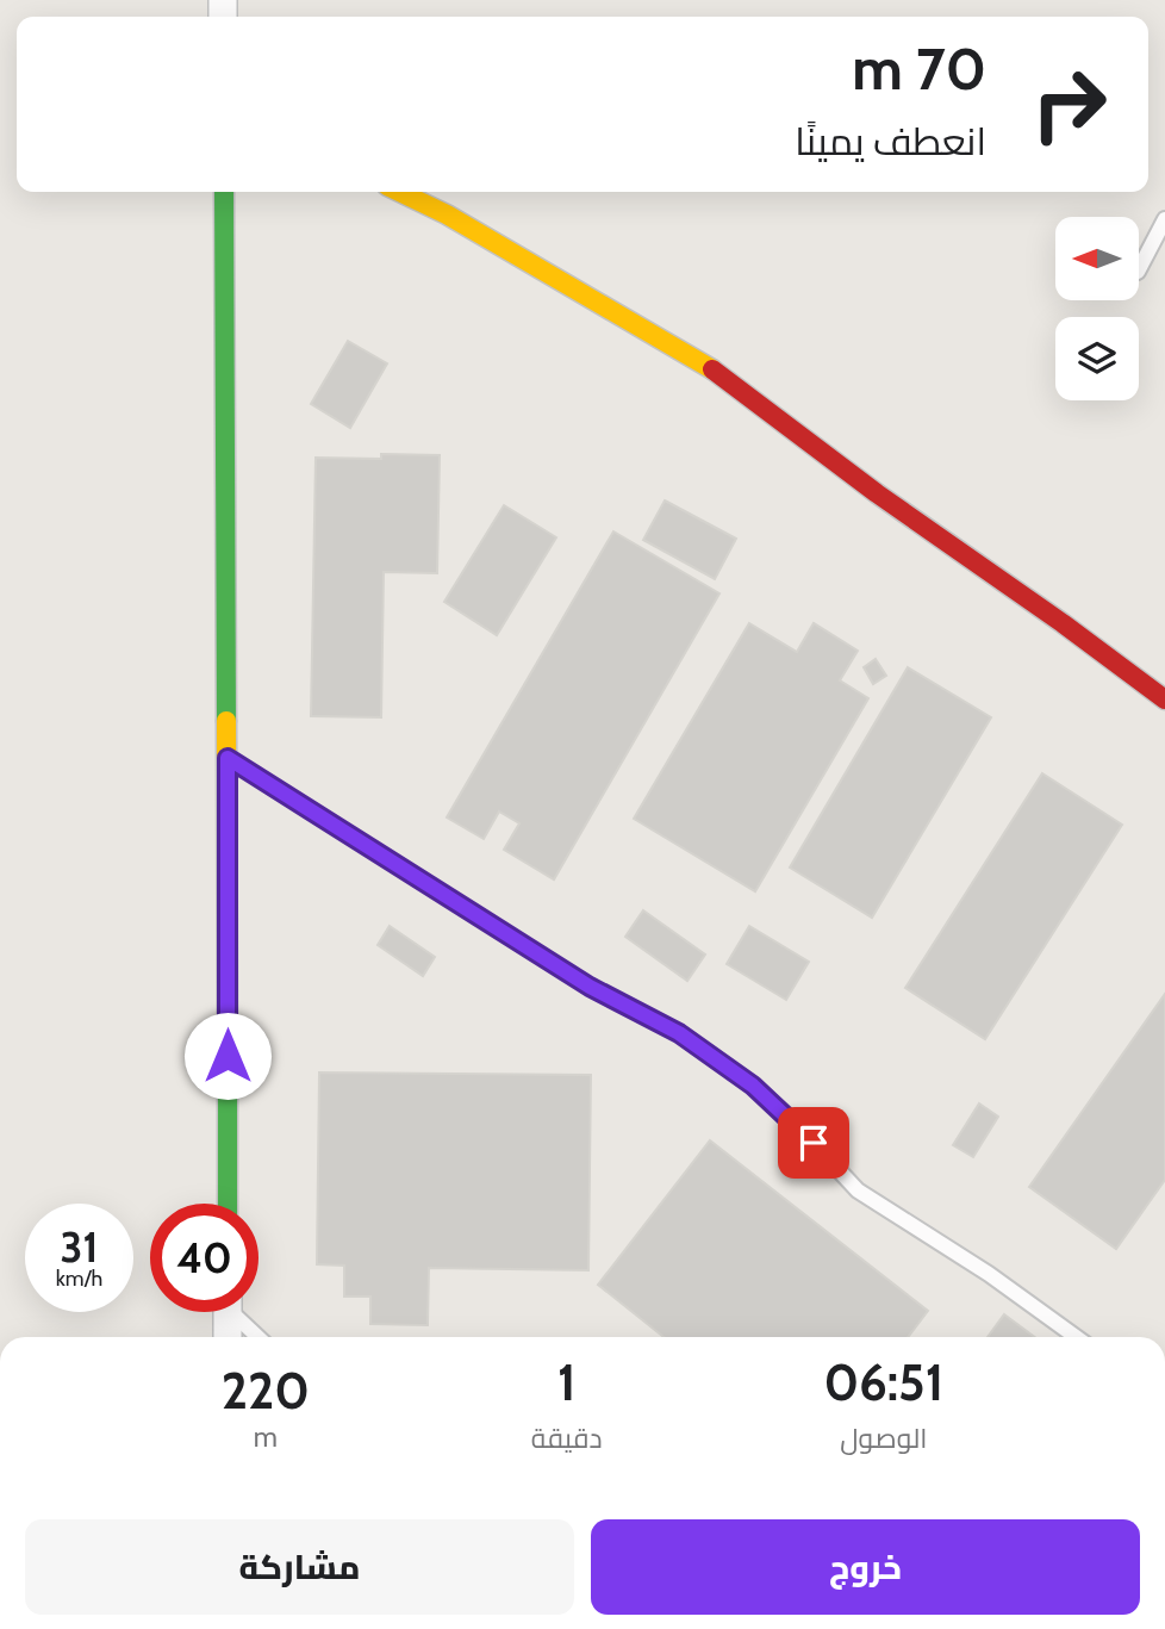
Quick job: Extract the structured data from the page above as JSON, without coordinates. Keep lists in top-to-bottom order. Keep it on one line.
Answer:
{"north":"left","page":{"turn":["70 m","انعطف يمينًا"],"speed":"31 km/h","limit":"40","eta":["06:51","الوصول","1","دقيقة","220","m"],"buttons":["خروج","مشاركة"]}}
